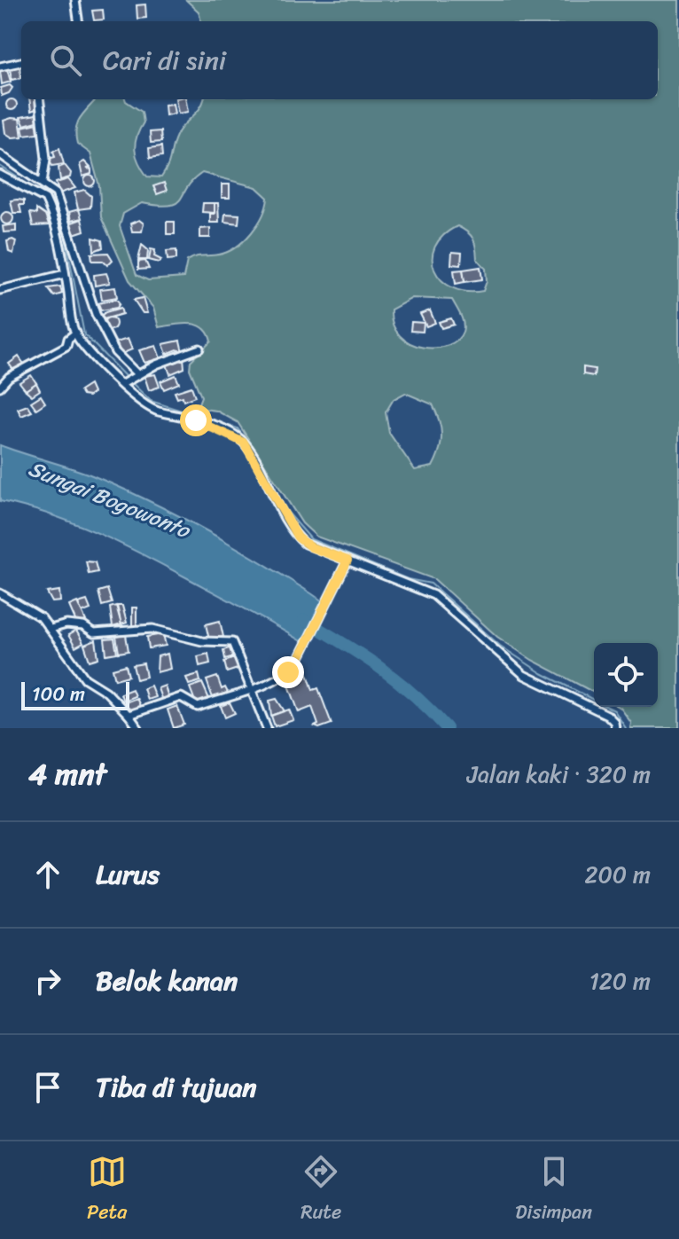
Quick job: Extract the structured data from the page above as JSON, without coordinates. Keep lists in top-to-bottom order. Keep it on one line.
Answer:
{"water":["Sungai Bogowonto"],"scale_bar":"100 m","page":{"search":"Cari di sini","scale":"100 m","heading":["4 mnt","Jalan kaki · 320 m"],"list":[["Lurus","200 m"],["Belok kanan","120 m"],"Tiba di tujuan"],"nav":["Peta","Rute","Disimpan"]}}
